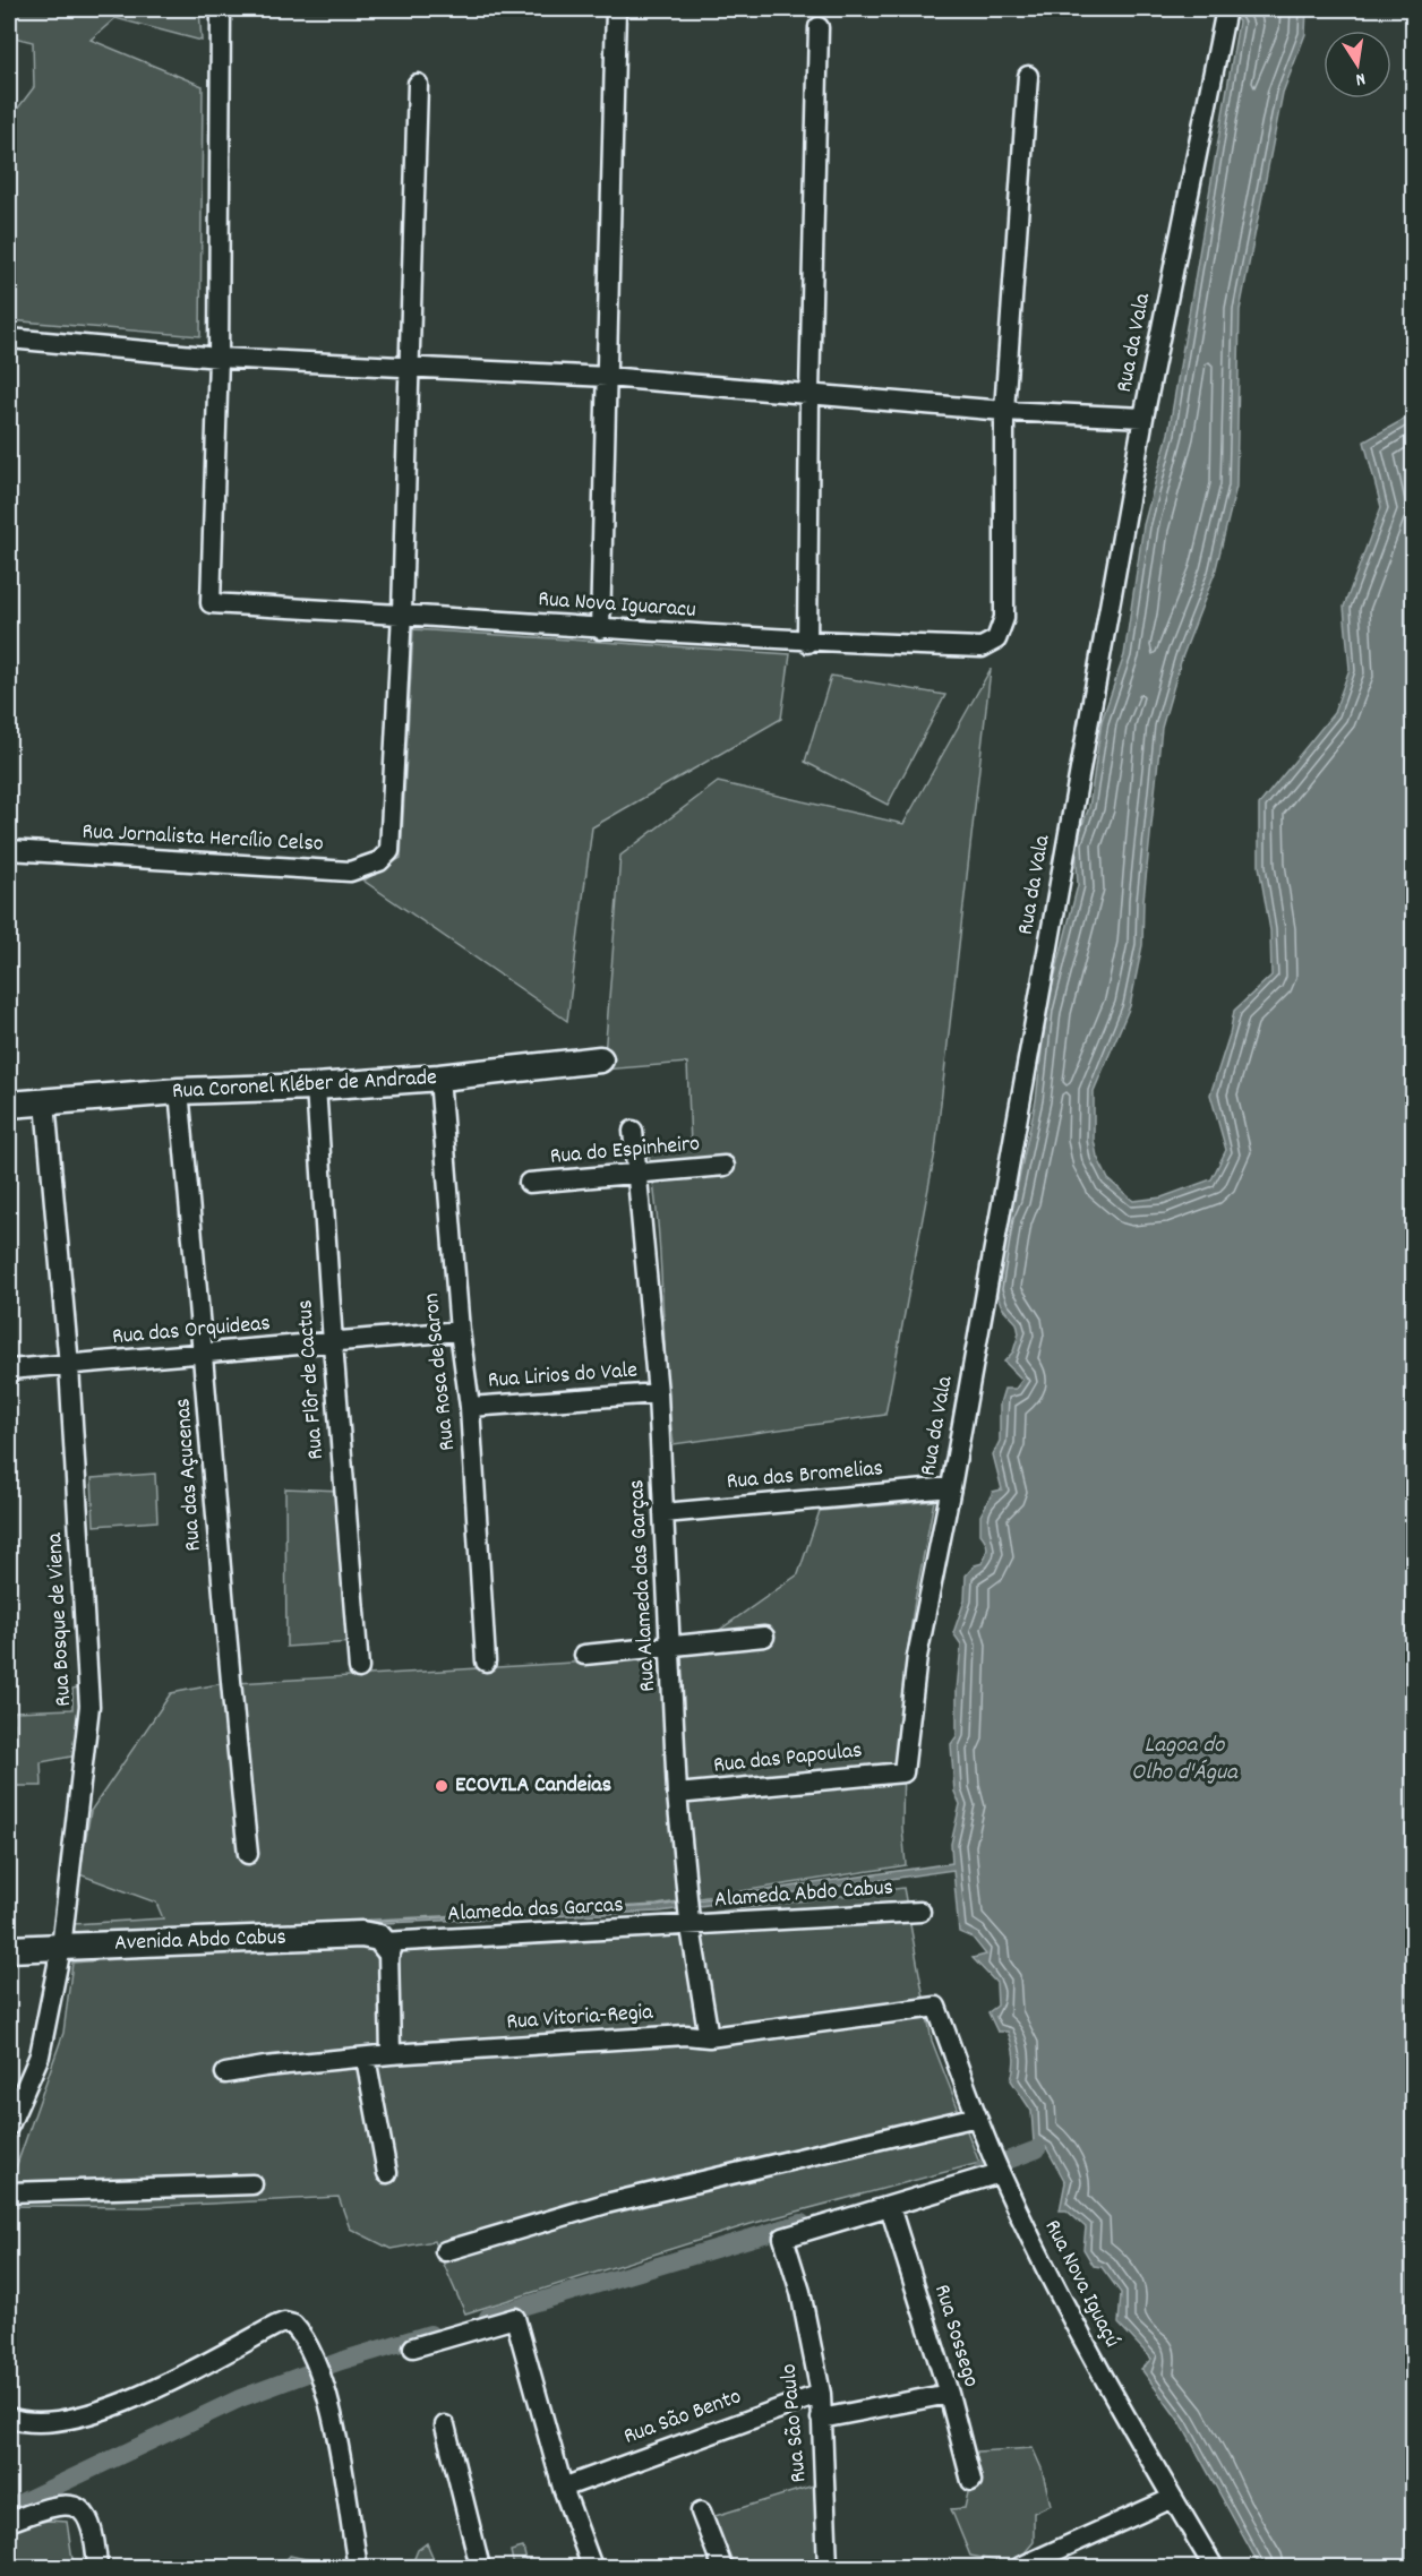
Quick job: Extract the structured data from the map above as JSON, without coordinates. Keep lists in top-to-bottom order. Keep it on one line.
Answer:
{"streets":{"main road":["Rua Coronel Kléber de Andrade","Avenida Abdo Cabus"],"street":["Rua da Vala","Rua Nova Iguaracu","Rua Jornalista Hercílio Celso","Rua do Espinheiro","Rua das Orquideas","Rua Rosa de Saron","Rua Lirios do Vale","Rua Flôr de Cactus","Rua das Açucenas","Rua das Bromelias","Rua Alameda das Garças","Rua Bosque de Viena","Rua das Papoulas","Alameda Abdo Cabus","Alameda das Garcas","Rua Vitoria-Regia","Rua Nova Iguaçú","Rua Sossego","Rua São Bento","Rua São Paulo"]},"crossings":[["Rua da Vala","Rua das Bromelias"],["Rua da Vala","Rua das Papoulas"],["Rua Nova Iguaracu","Rua Jornalista Hercílio Celso"],["Rua Coronel Kléber de Andrade","Rua Rosa de Saron"],["Rua Coronel Kléber de Andrade","Rua Flôr de Cactus"],["Rua Coronel Kléber de Andrade","Rua das Açucenas"],["Rua Coronel Kléber de Andrade","Rua Bosque de Viena"],["Rua do Espinheiro","Rua Alameda das Garças"],["Rua das Orquideas","Rua Rosa de Saron"],["Rua das Orquideas","Rua Flôr de Cactus"],["Rua das Orquideas","Rua das Açucenas"],["Rua das Orquideas","Rua Bosque de Viena"],["Rua Rosa de Saron","Rua Lirios do Vale"],["Rua Lirios do Vale","Rua Alameda das Garças"],["Rua das Bromelias","Rua Alameda das Garças"],["Rua Alameda das Garças","Rua das Papoulas"],["Rua Alameda das Garças","Alameda Abdo Cabus"],["Rua Alameda das Garças","Alameda das Garcas"],["Rua Alameda das Garças","Rua Vitoria-Regia"],["Rua Bosque de Viena","Avenida Abdo Cabus"],["Alameda Abdo Cabus","Alameda das Garcas"],["Alameda das Garcas","Avenida Abdo Cabus"],["Rua Vitoria-Regia","Rua Nova Iguaçú"],["Rua Sossego","Rua São Paulo"],["Rua São Bento","Rua São Paulo"]],"water":["Lagoa do Olho d'Água"],"places":["ECOVILA Candeias"],"north":"bottom"}
